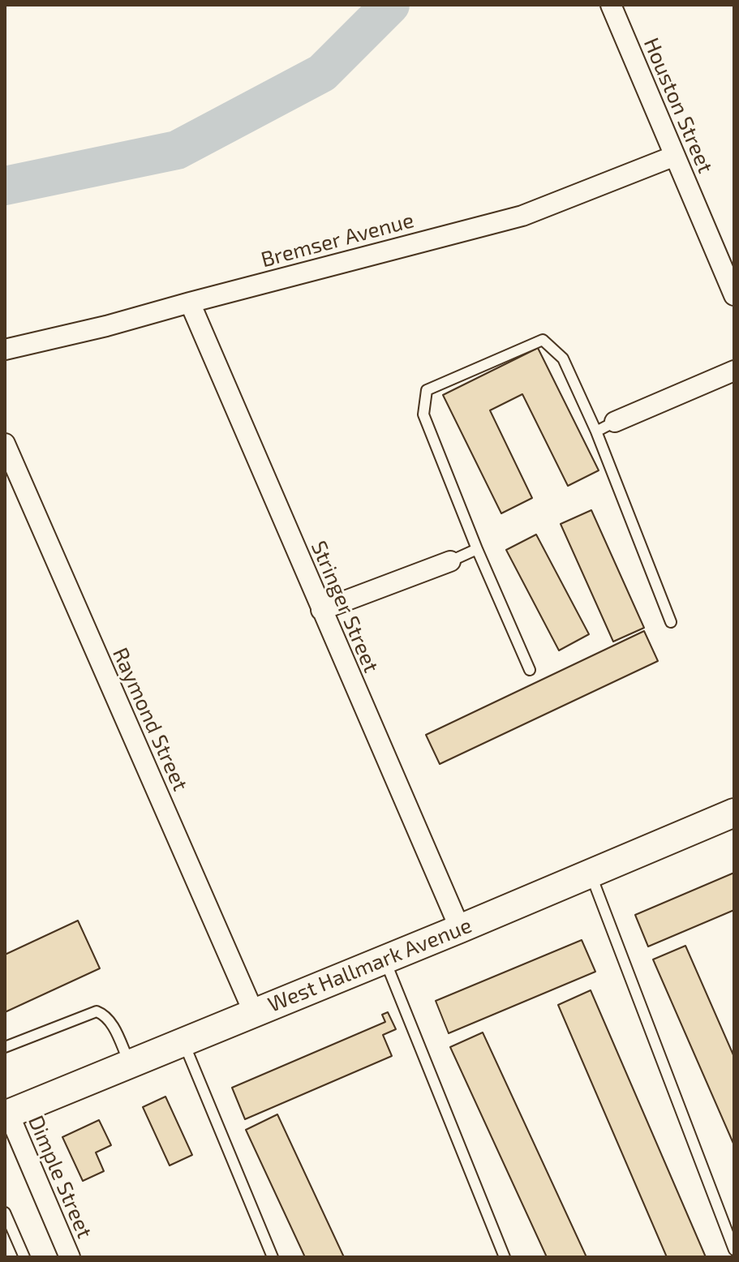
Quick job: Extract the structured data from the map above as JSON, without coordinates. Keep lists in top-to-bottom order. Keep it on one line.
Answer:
{"streets":{"street":["Houston Street","Bremser Avenue","Stringer Street","Raymond Street","West Hallmark Avenue","Dimple Street"]},"crossings":[["Houston Street","Bremser Avenue"],["Bremser Avenue","Stringer Street"],["Stringer Street","West Hallmark Avenue"],["Raymond Street","West Hallmark Avenue"],["West Hallmark Avenue","Dimple Street"]]}
